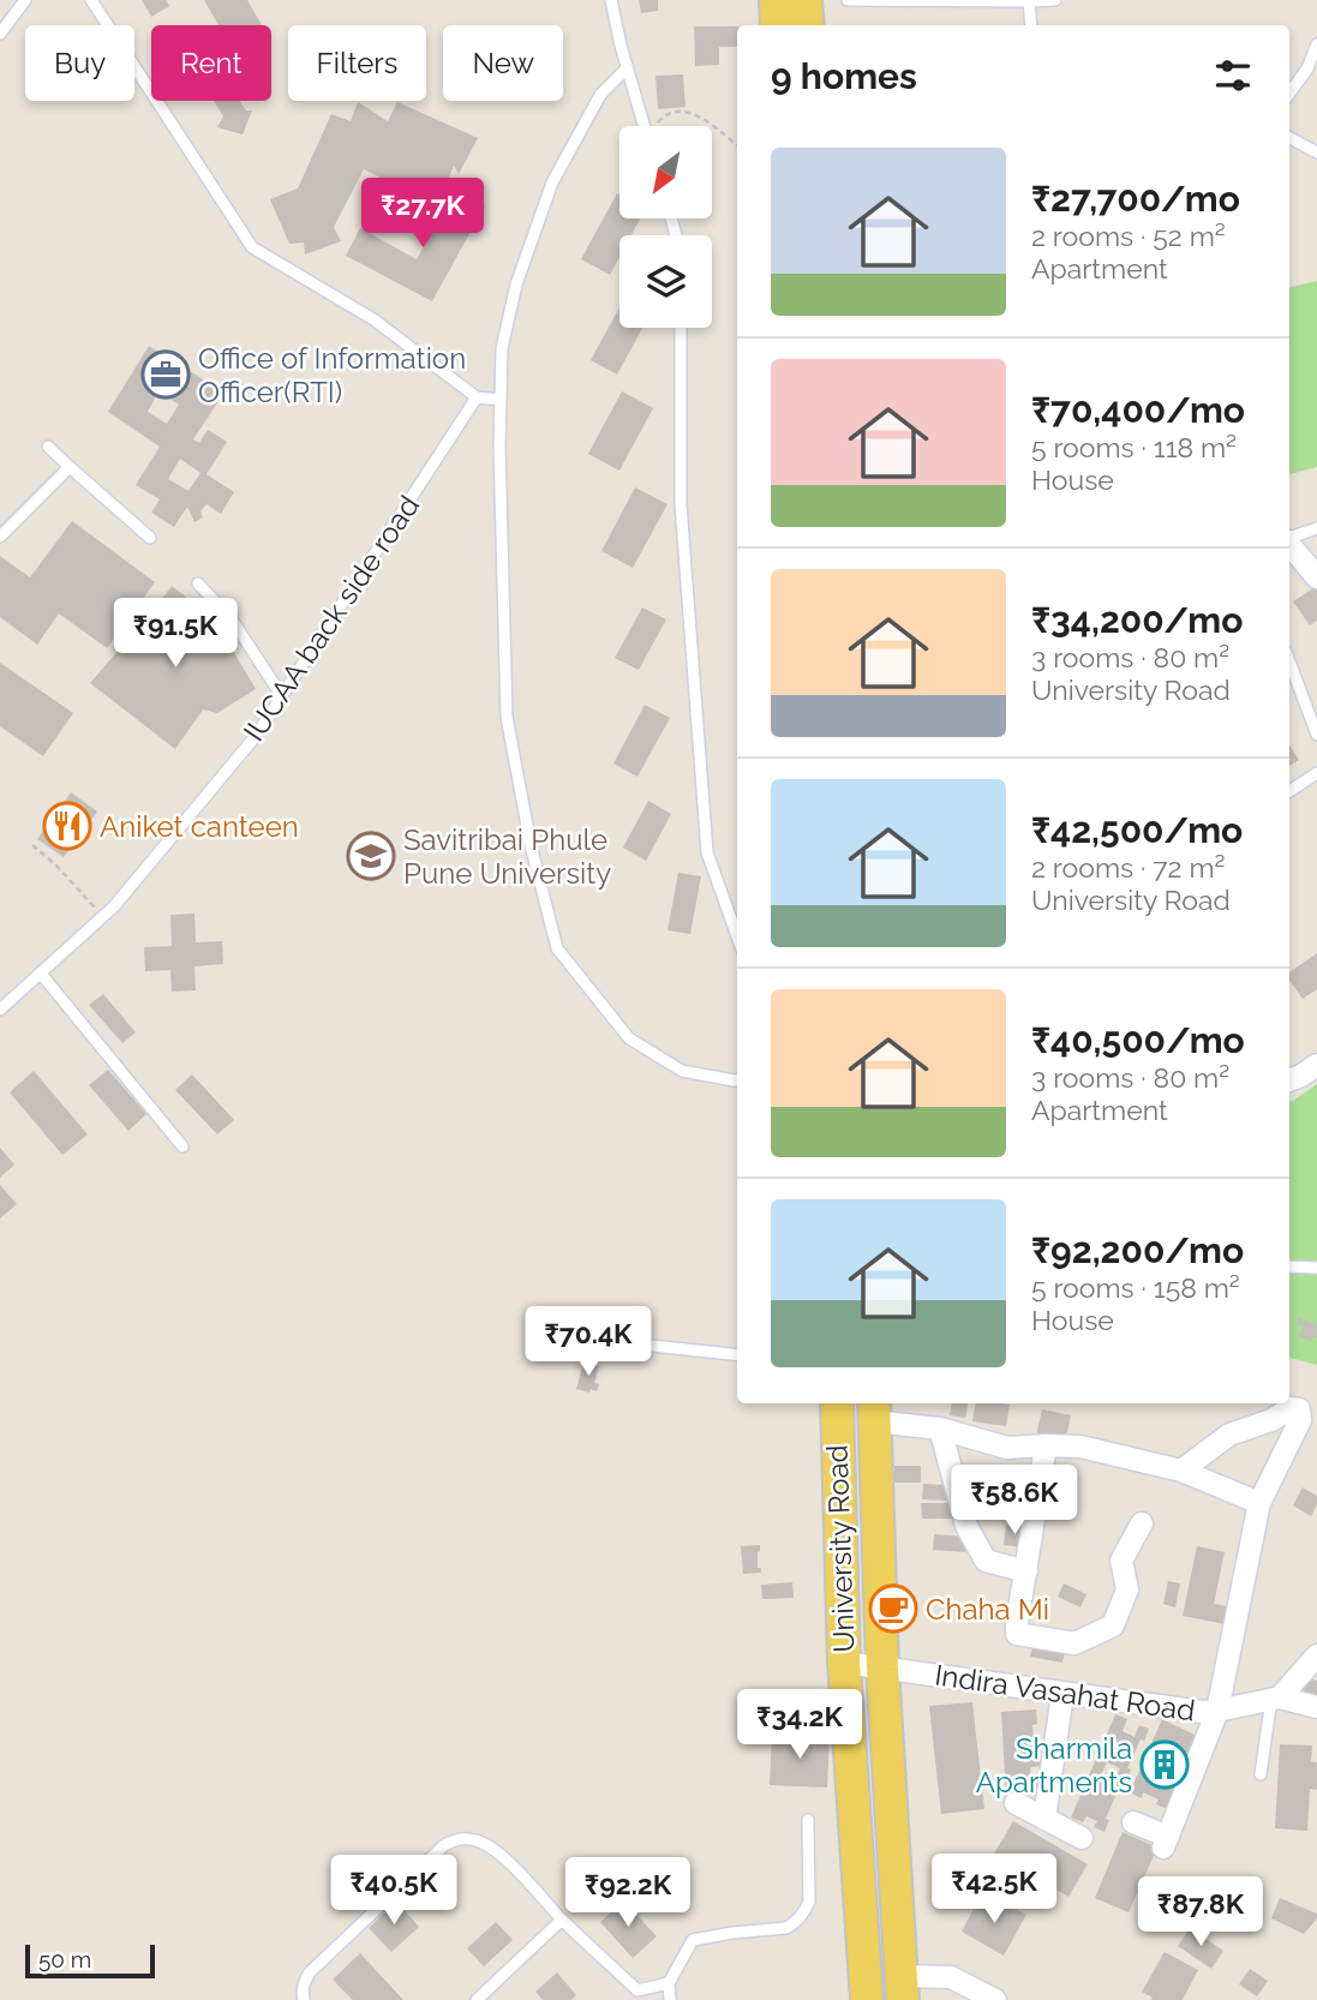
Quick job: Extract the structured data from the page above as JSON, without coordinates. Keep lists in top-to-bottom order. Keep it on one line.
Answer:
{"streets":{"main road":["University Road"],"street":["Indira Vasahat Road"],"lane":["IUCAA back side road"]},"crossings":[["University Road","Indira Vasahat Road"]],"places":{"office":["Office of Information Officer(RTI)"],"restaurant":["Aniket canteen"],"school or university":["Savitribai Phule Pune University"],"cafe":["Chaha Mi"],"building":["Sharmila Apartments"]},"scale_bar":"50 m","north":"bottom left","page":{"chip":["Buy","Rent","Filters","New"],"heading":"9 homes","list":[{"name":"₹27,700/mo","note":"2 rooms · 52 m² · Apartment"},{"name":"₹70,400/mo","note":"5 rooms · 118 m² · House"},{"name":"₹34,200/mo","note":"3 rooms · 80 m² · University Road"},{"name":"₹42,500/mo","note":"2 rooms · 72 m² · University Road"},{"name":"₹40,500/mo","note":"3 rooms · 80 m² · Apartment"},{"name":"₹92,200/mo","note":"5 rooms · 158 m² · House"}],"price":["₹27.7K","₹91.5K","₹70.4K","₹58.6K","₹34.2K","₹42.5K","₹40.5K","₹92.2K","₹87.8K"],"scale":"50 m"}}
